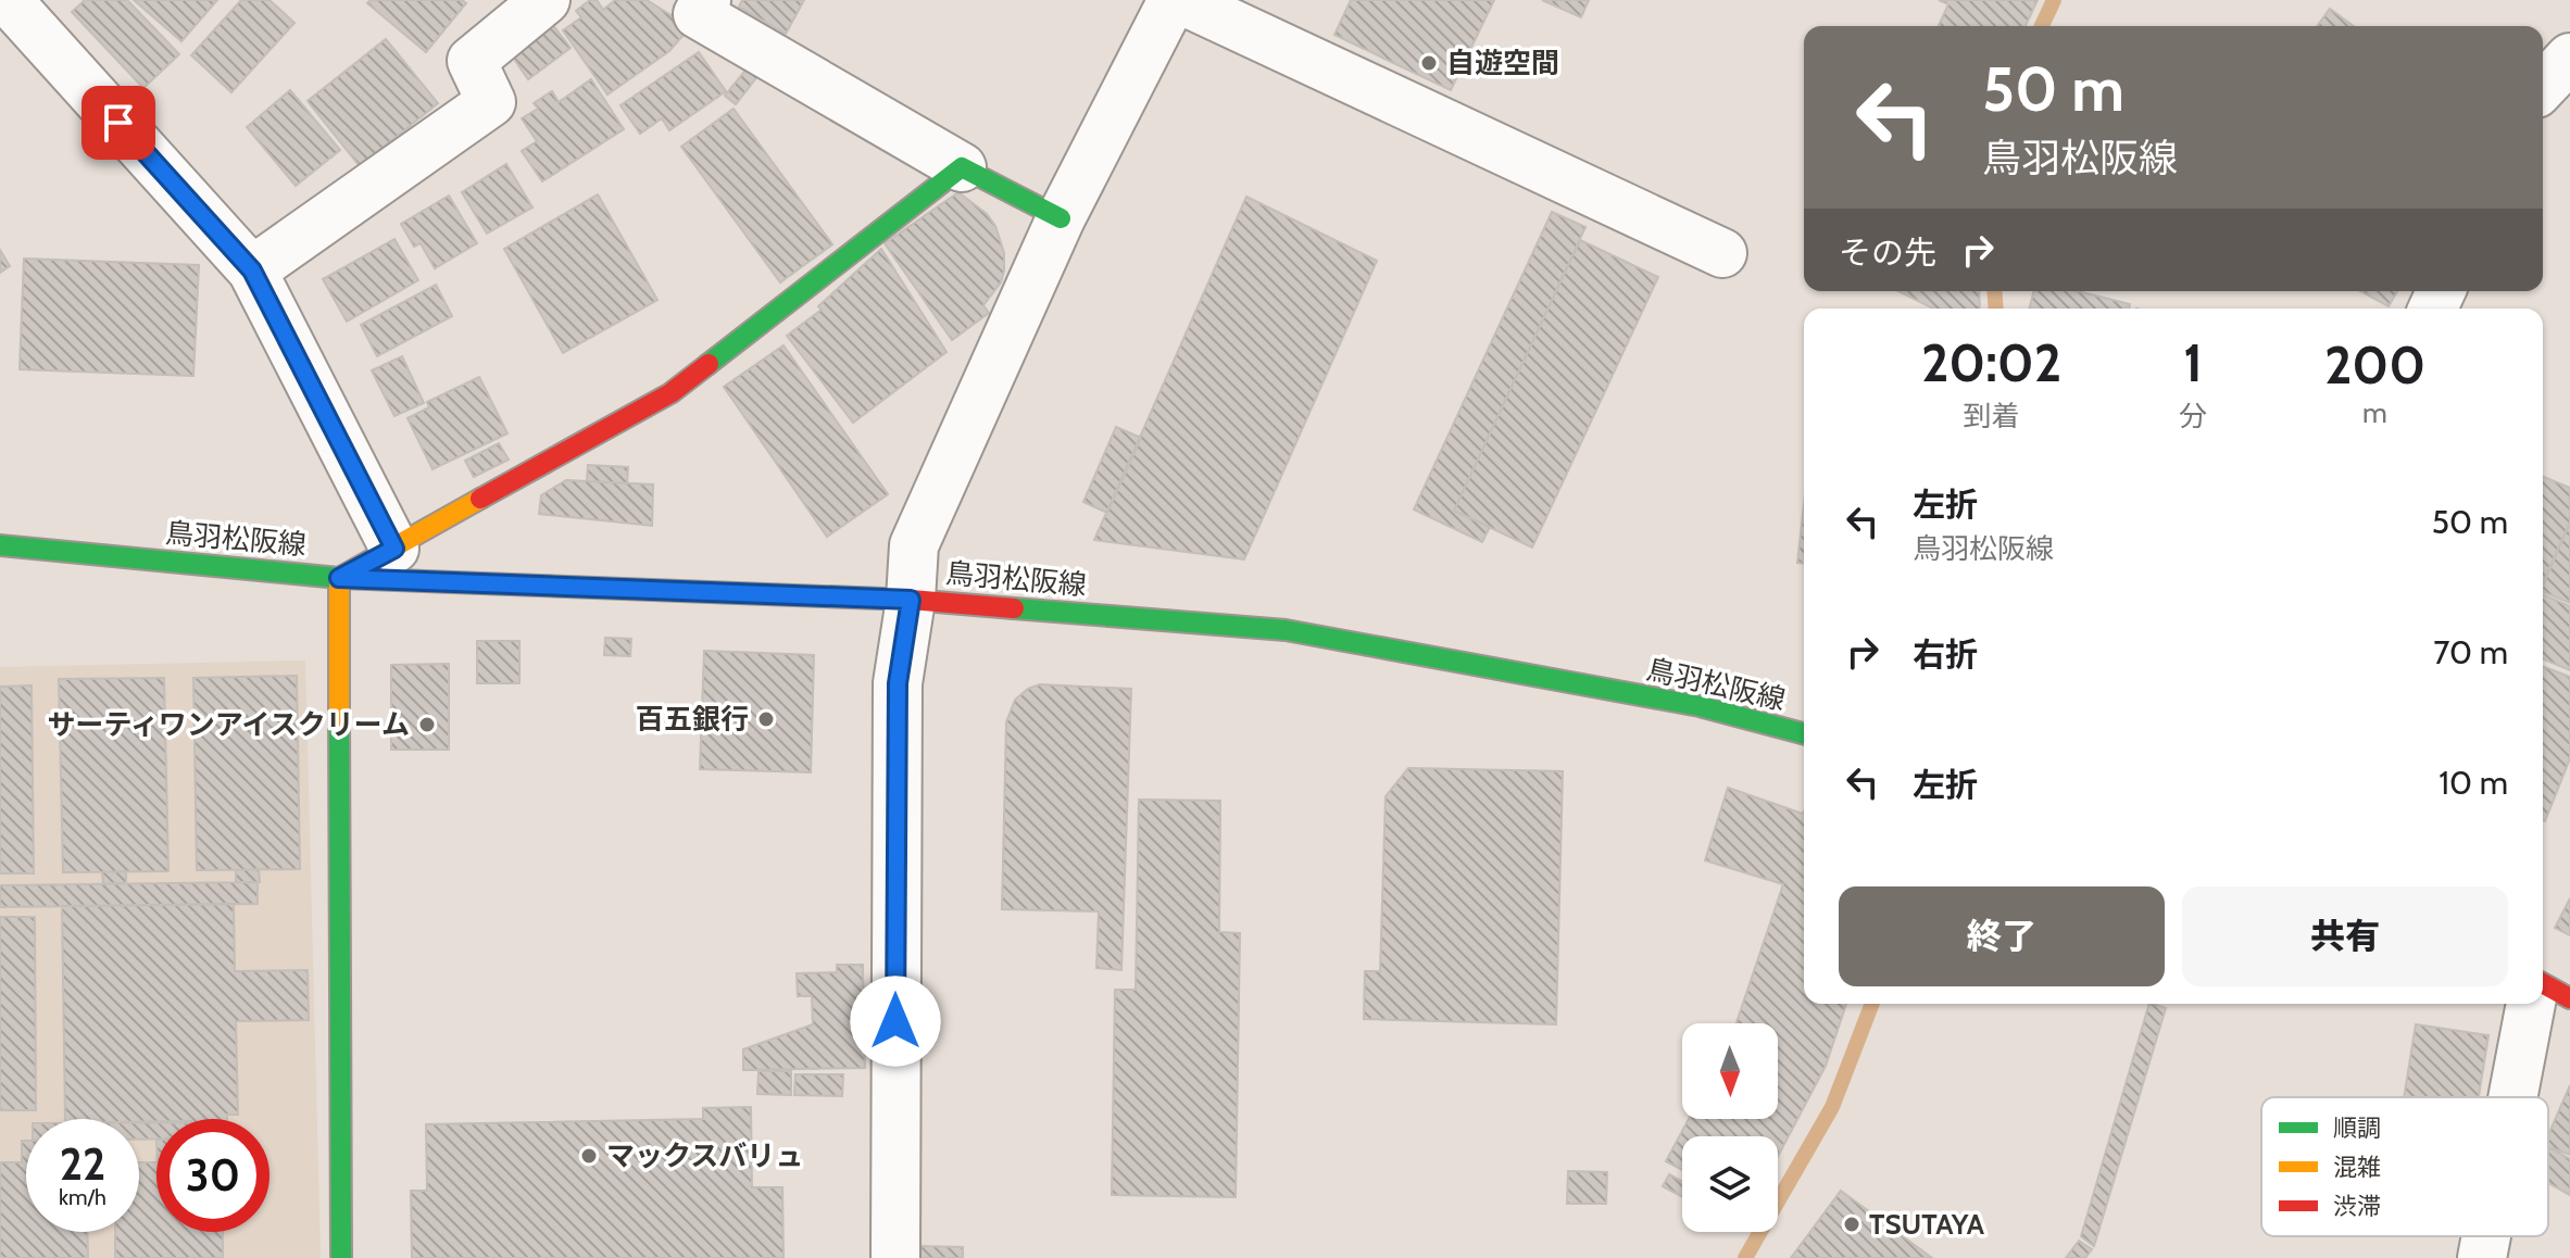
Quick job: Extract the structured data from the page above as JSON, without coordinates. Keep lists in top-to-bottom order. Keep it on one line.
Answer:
{"streets":{"main road":["鳥羽松阪線"]},"places":["自遊空間","百五銀行","サーティワンアイスクリーム","マックスバリュ","TSUTAYA"],"legend":["順調","混雑","渋滞"],"north":"bottom","page":{"turn":["50 m","鳥羽松阪線"],"then":"その先","eta":["20:02","到着","1","分","200","m"],"list":[{"name":"左折","note":"鳥羽松阪線","value":"50 m"},{"name":"右折","value":"70 m"},{"name":"左折","value":"10 m"}],"buttons":["終了","共有"],"speed":"22 km/h","limit":"30"}}
